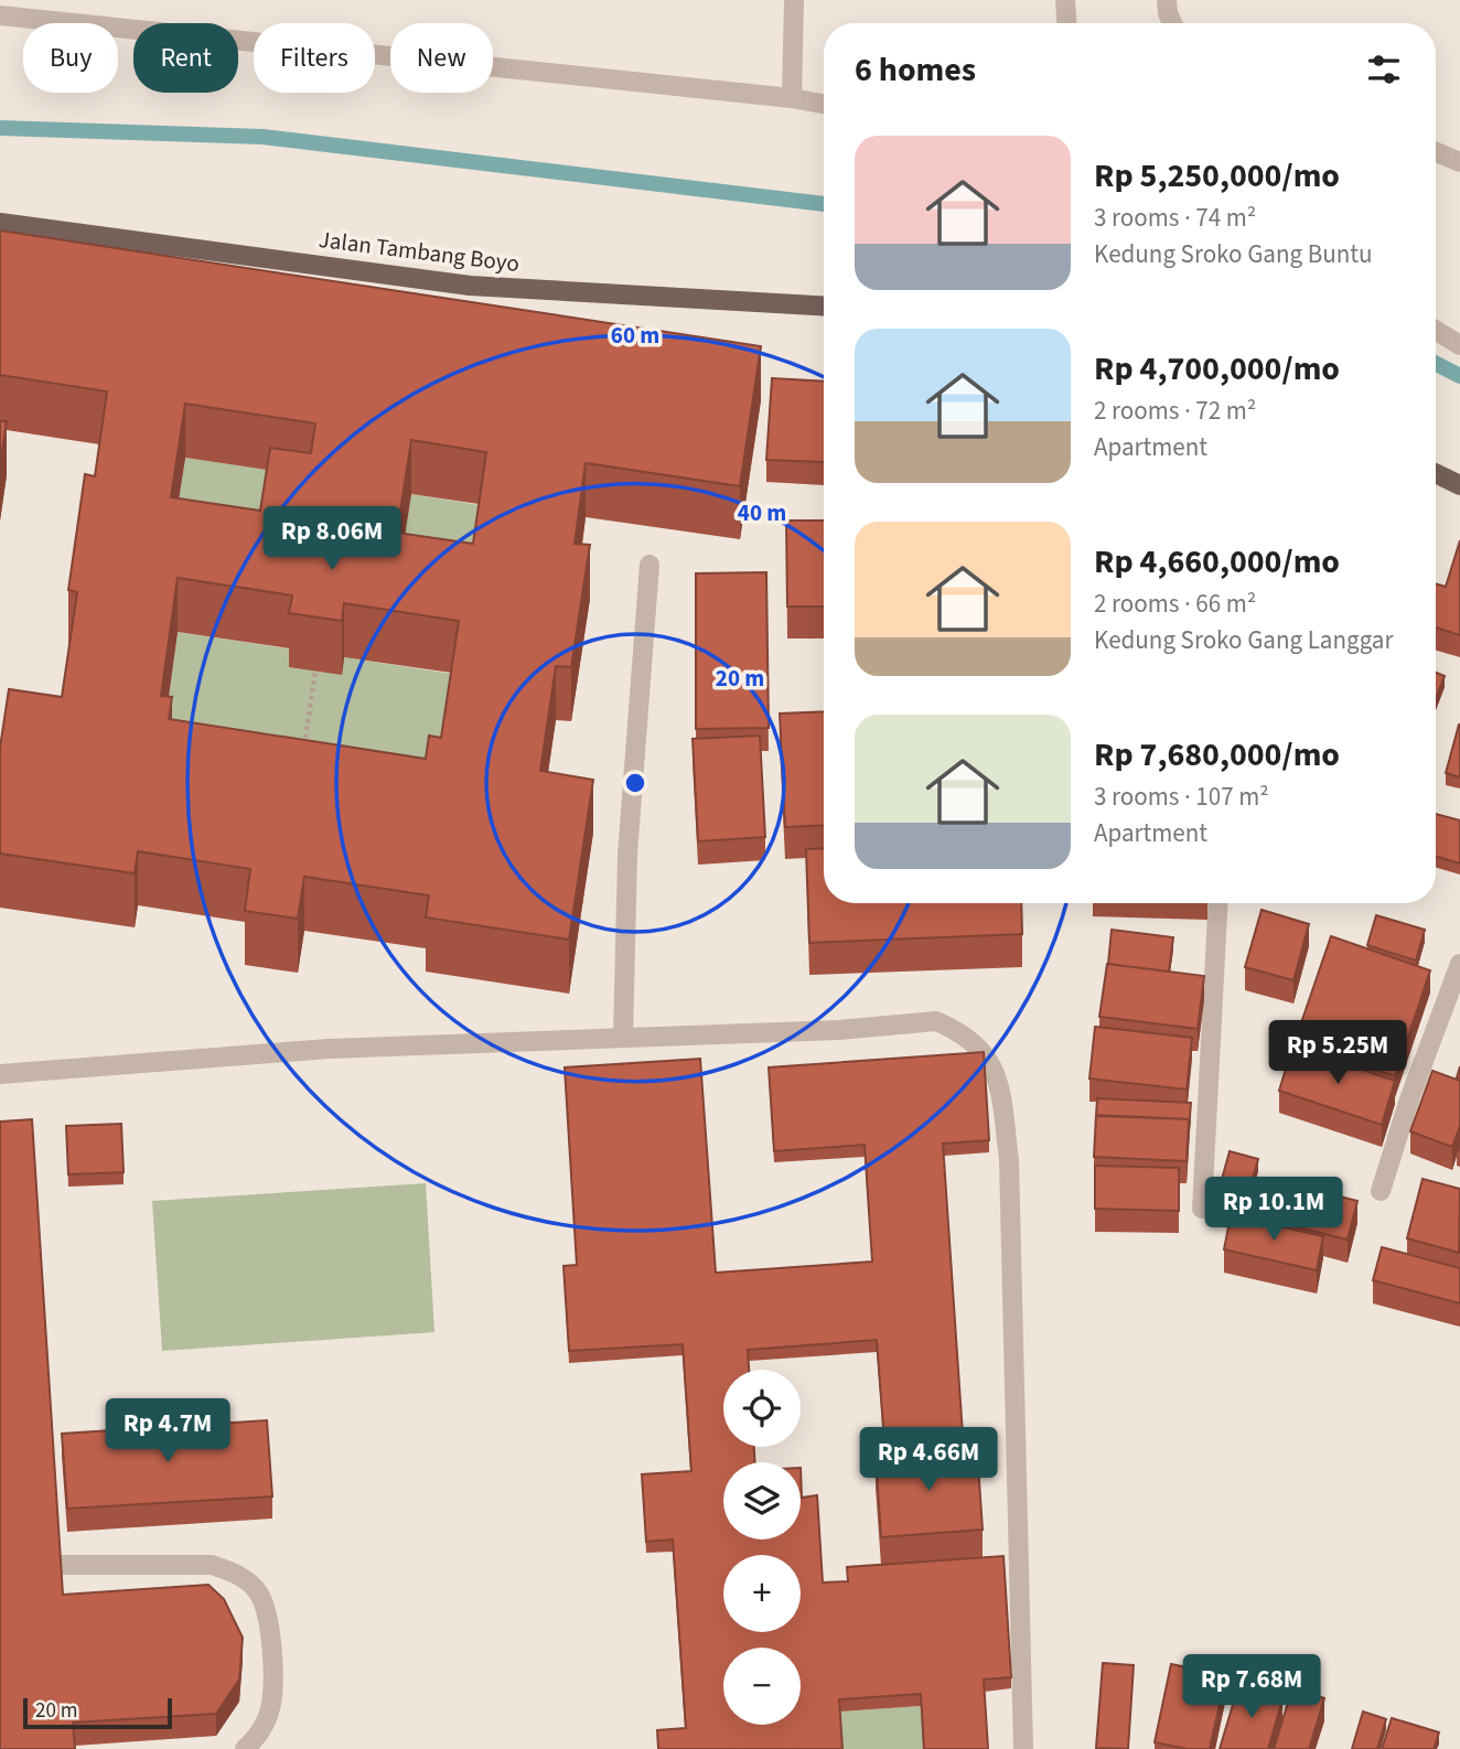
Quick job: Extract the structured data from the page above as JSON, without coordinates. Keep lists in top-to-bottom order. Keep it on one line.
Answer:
{"streets":{"main road":["Jalan Tambang Boyo"]},"scale_bar":"20 m","page":{"chip":["Buy","Rent","Filters","New"],"heading":"6 homes","list":[{"name":"Rp 5,250,000/mo","note":"3 rooms · 74 m² · Kedung Sroko Gang Buntu"},{"name":"Rp 4,700,000/mo","note":"2 rooms · 72 m² · Apartment"},{"name":"Rp 4,660,000/mo","note":"2 rooms · 66 m² · Kedung Sroko Gang Langgar"},{"name":"Rp 7,680,000/mo","note":"3 rooms · 107 m² · Apartment"}],"price":["Rp 8.06M","Rp 5.25M","Rp 10.1M","Rp 4.7M","Rp 4.66M","Rp 7.68M"],"map_buttons":["+","−"],"scale":"20 m"},"rings":["60 m","40 m","20 m"]}
